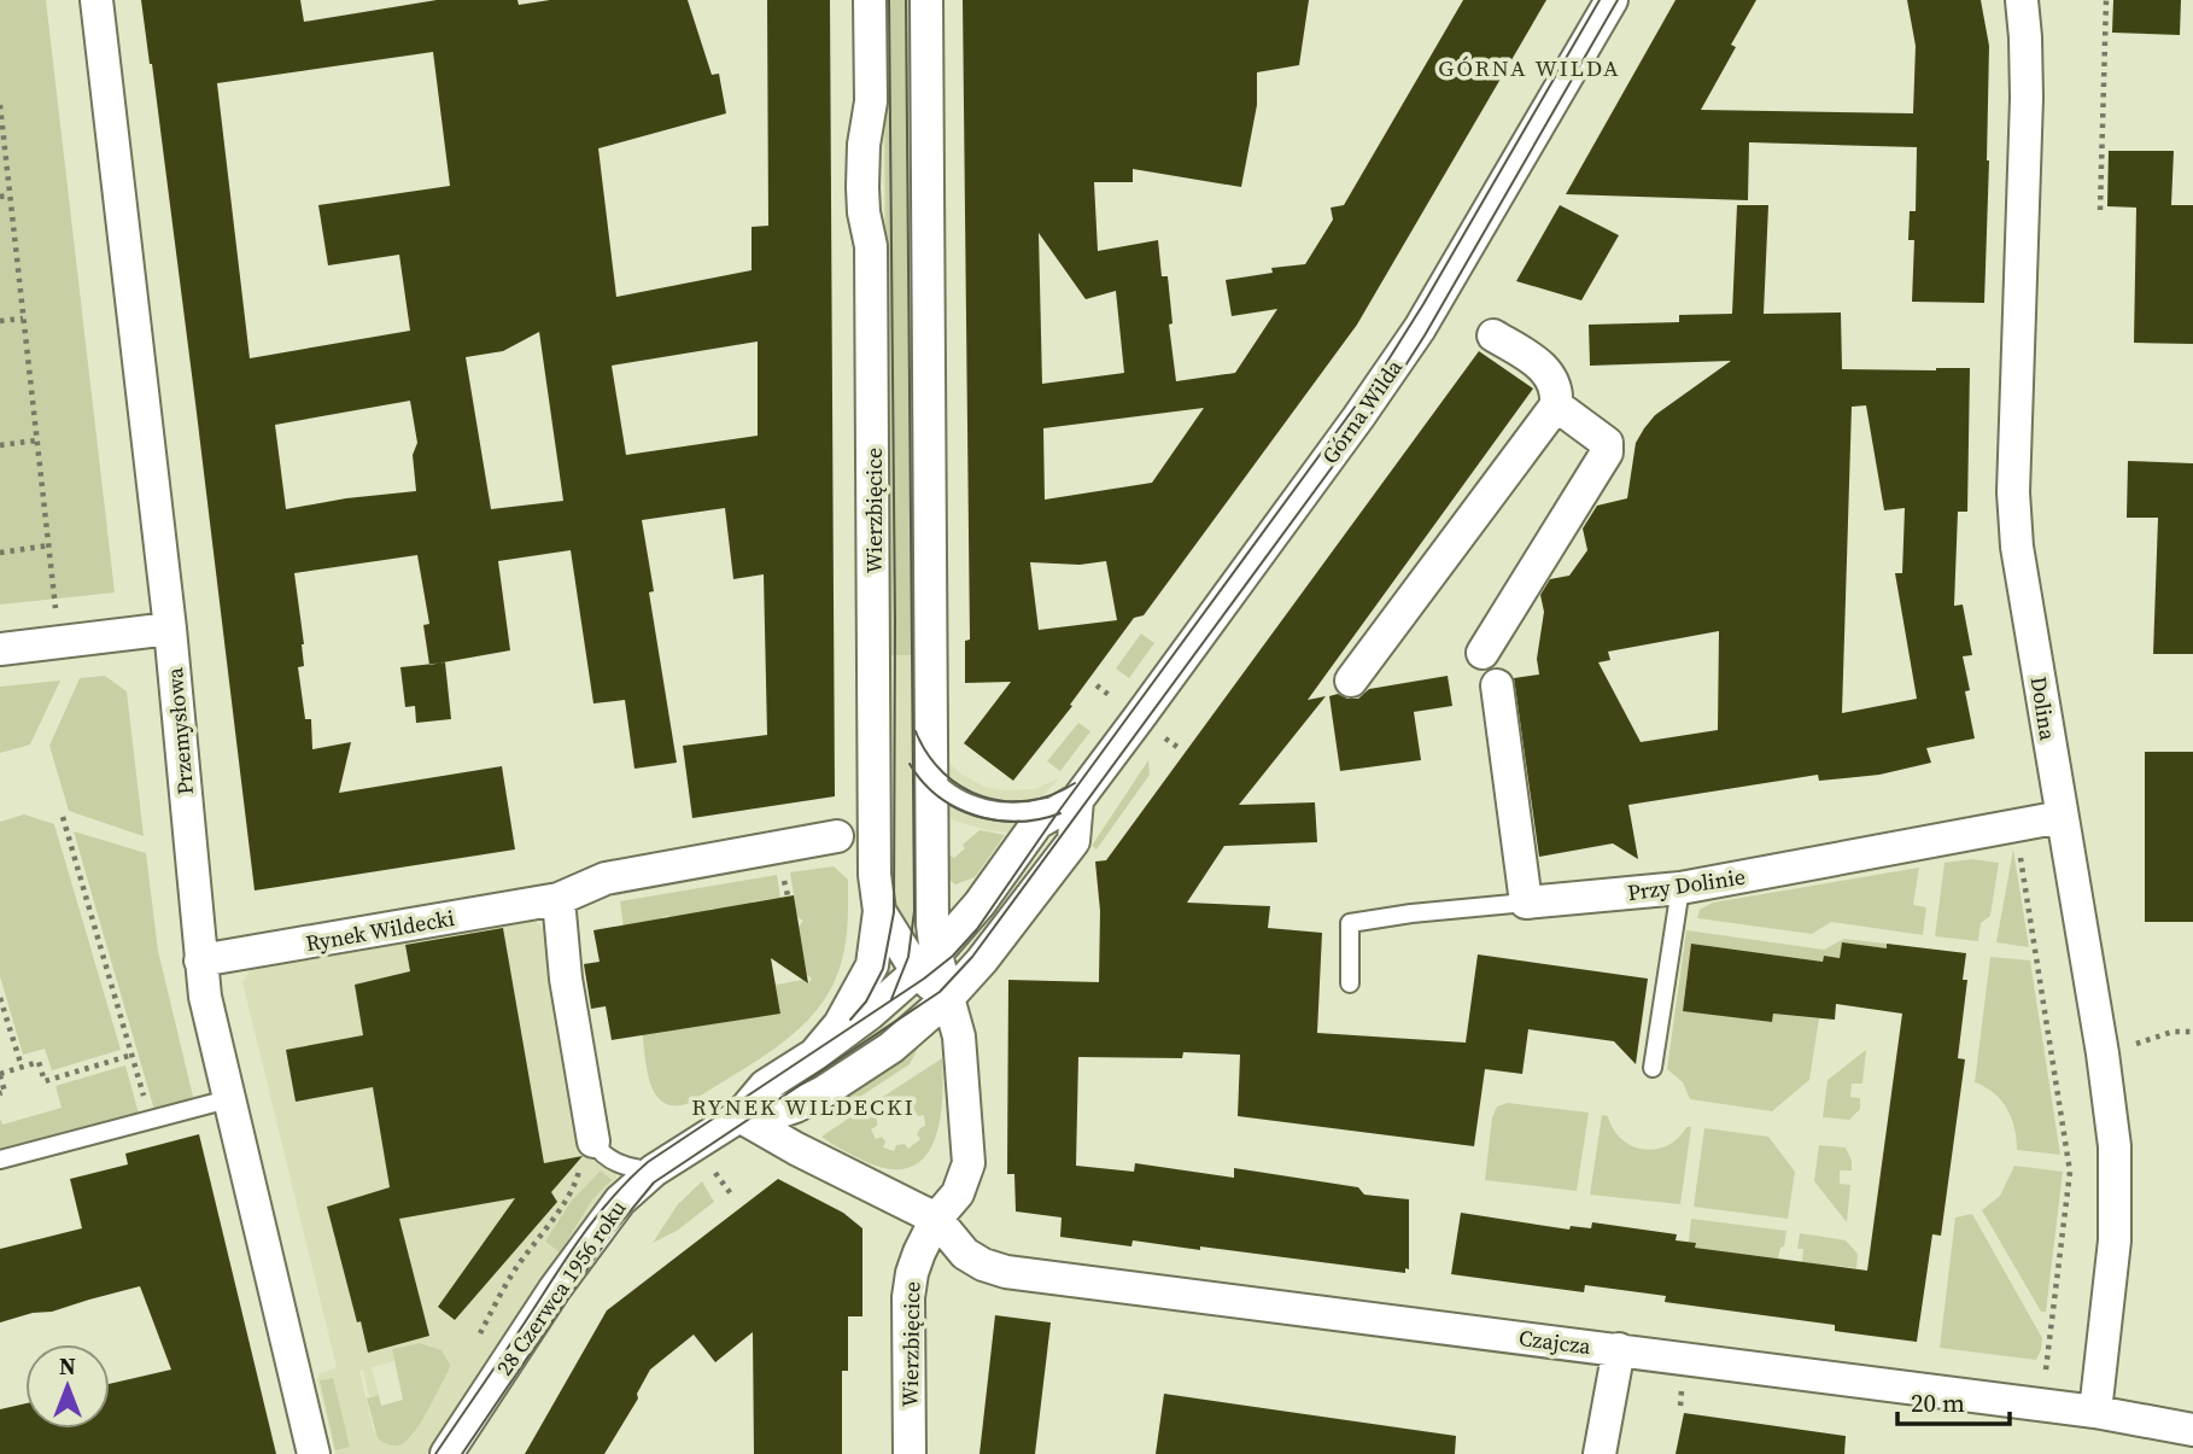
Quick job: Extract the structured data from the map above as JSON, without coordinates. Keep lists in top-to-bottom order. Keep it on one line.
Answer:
{"streets":{"street":["Górna Wilda","Wierzbięcice","Dolina","Przemysłowa","Przy Dolinie","Rynek Wildecki","28 Czerwca 1956 roku","Czajcza"]},"crossings":[["Górna Wilda","Wierzbięcice"],["Górna Wilda","28 Czerwca 1956 roku"],["Wierzbięcice","28 Czerwca 1956 roku"],["Wierzbięcice","Czajcza"],["Dolina","Przy Dolinie"],["Dolina","Czajcza"],["Przemysłowa","Rynek Wildecki"]],"districts":["GÓRNA WILDA","RYNEK WILDECKI"],"scale_bar":"20 m","north":"top"}
